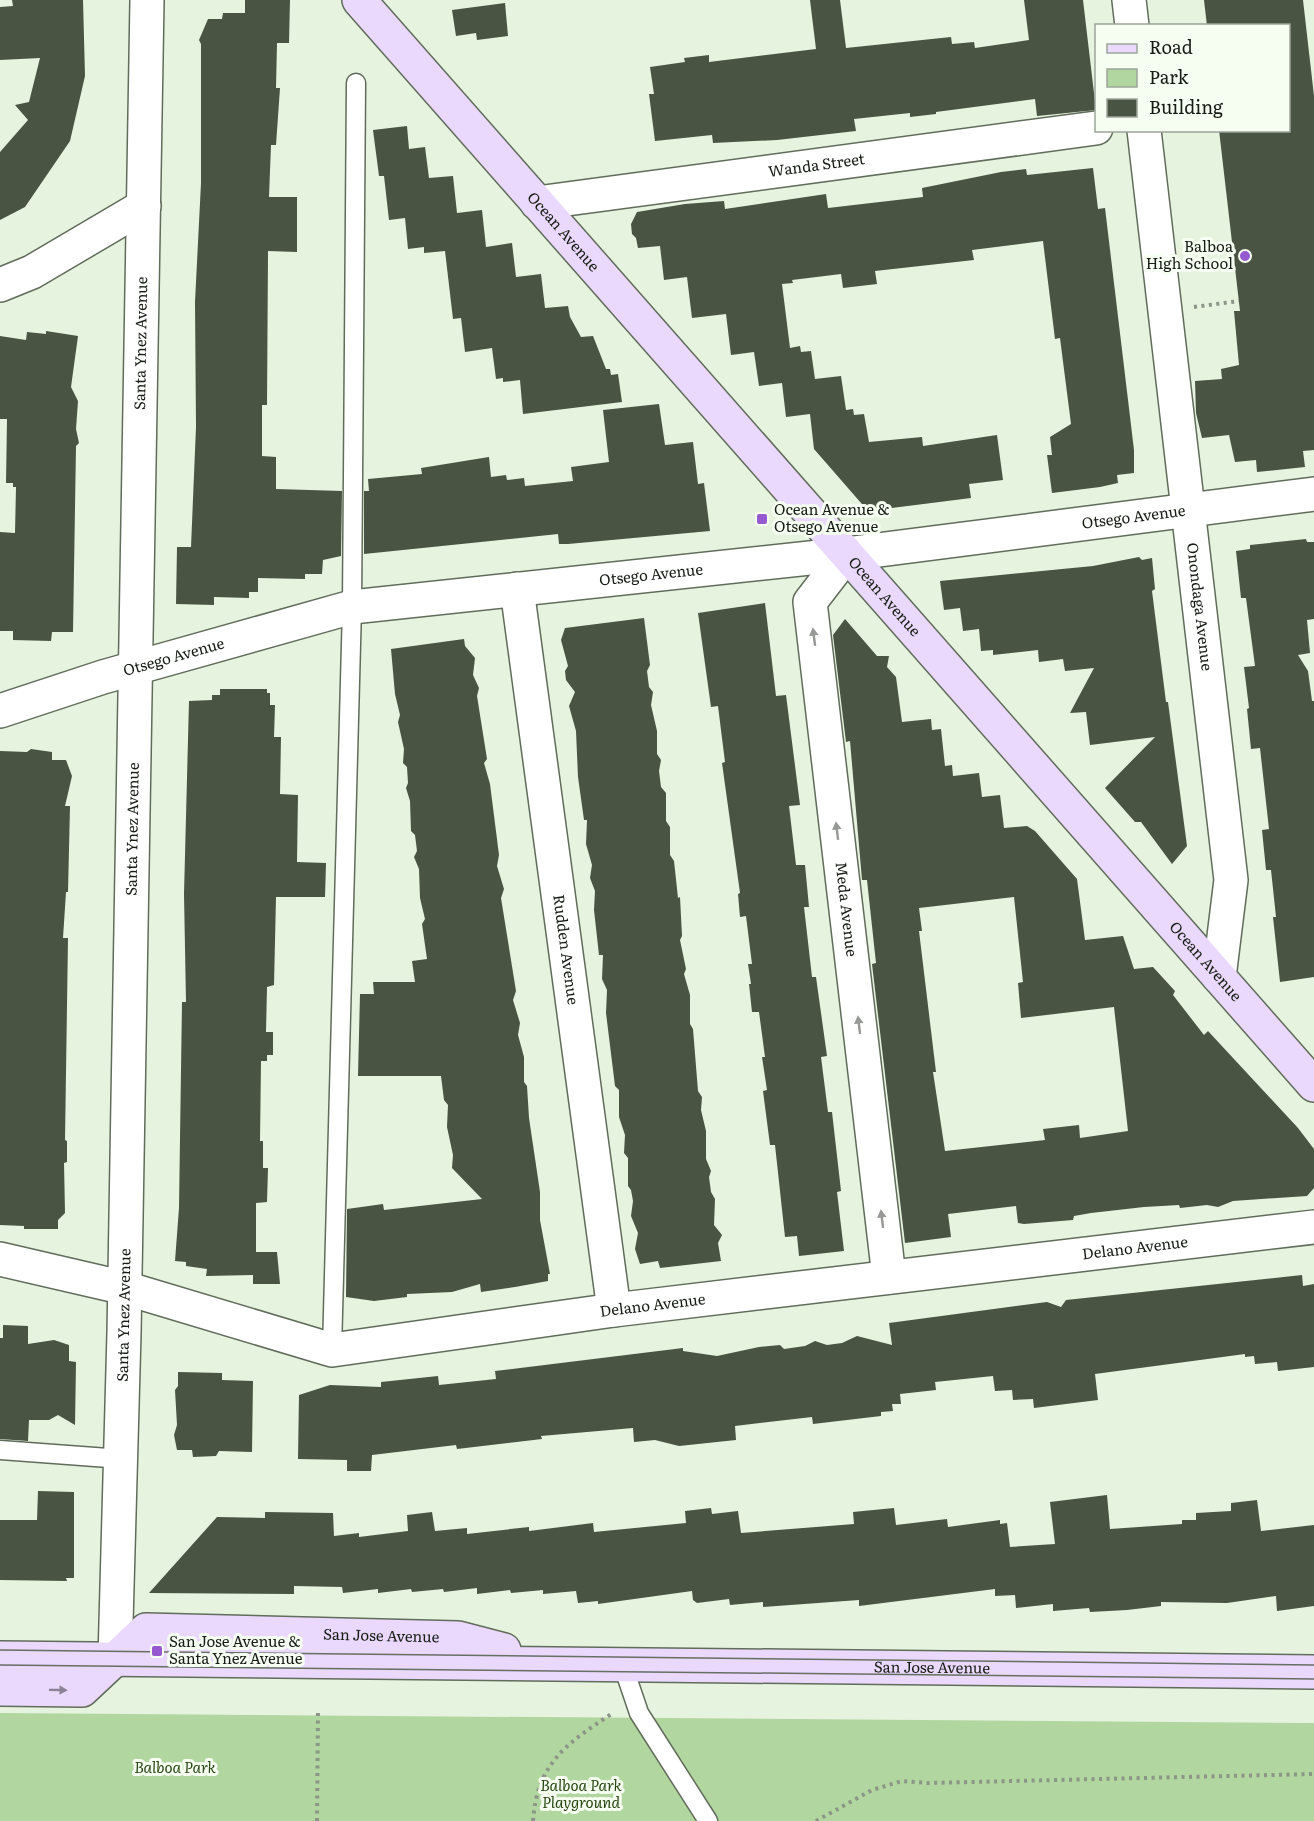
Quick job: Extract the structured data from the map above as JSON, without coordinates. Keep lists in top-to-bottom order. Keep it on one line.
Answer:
{"streets":{"main road":["Ocean Avenue","San Jose Avenue"],"street":["Wanda Street","Santa Ynez Avenue","Otsego Avenue","Onondaga Avenue","Meda Avenue","Rudden Avenue","Delano Avenue"]},"crossings":[["Wanda Street","Ocean Avenue"],["Ocean Avenue","Otsego Avenue"],["Ocean Avenue","Onondaga Avenue"],["Ocean Avenue","Meda Avenue"],["Santa Ynez Avenue","Otsego Avenue"],["Santa Ynez Avenue","Delano Avenue"],["Santa Ynez Avenue","San Jose Avenue"],["Otsego Avenue","Onondaga Avenue"],["Otsego Avenue","Meda Avenue"],["Otsego Avenue","Rudden Avenue"],["Meda Avenue","Delano Avenue"],["Rudden Avenue","Delano Avenue"]],"one_way":["Meda Avenue"],"parks":["Balboa Park","Balboa Park Playground"],"places":{"other":["Balboa High School"],"transit":["Ocean Avenue & Otsego Avenue","San Jose Avenue & Santa Ynez Avenue"]},"legend":["Road","Park","Building"]}
